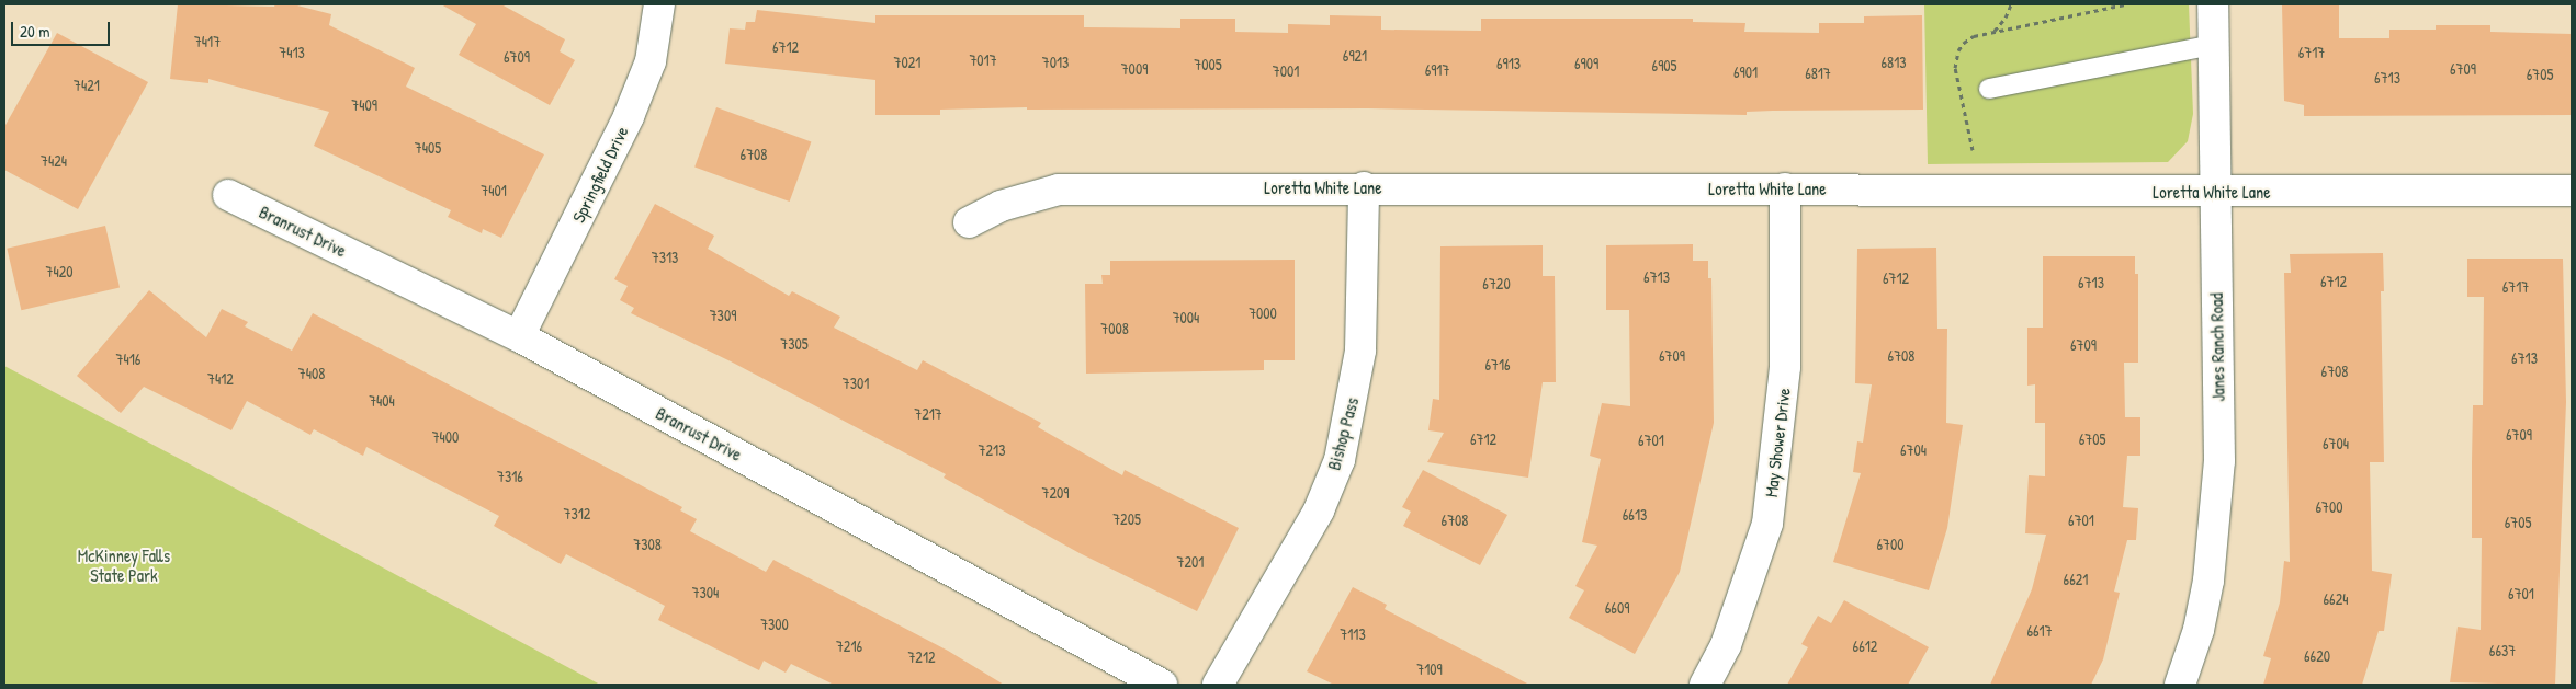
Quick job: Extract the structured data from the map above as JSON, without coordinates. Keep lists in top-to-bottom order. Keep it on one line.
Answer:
{"streets":{"street":["Springfield Drive","Loretta White Lane","Branrust Drive","Janes Ranch Road","Bishop Pass","May Shower Drive"]},"crossings":[["Springfield Drive","Branrust Drive"],["Loretta White Lane","Janes Ranch Road"],["Loretta White Lane","Bishop Pass"],["Loretta White Lane","May Shower Drive"]],"parks":["McKinney Falls State Park"],"house_numbers":["7417","6712","7413","6717","6921","6709","7017","7021","7013","6813","6913","6909","7005","6905","7009","6709","6917","7001","6901","6817","6705","6713","7421","7409","7405","6708","7424","7401","7313","7420","6713","6712","6712","6713","6720","6717","7000","7309","7004","7008","7305","6709","6709","6708","6713","7416","6716","6708","7408","7412","7301","7404","7217","6709","7400","6712","6705","6701","6704","7213","6704","7316","7209","6700","7312","6613","7205","6708","6701","6705","7308","6700","7201","6621","7304","6701","6624","6609","7300","6617","7113","7216","6612","6637","6620","7212","7109"],"scale_bar":"20 m"}
